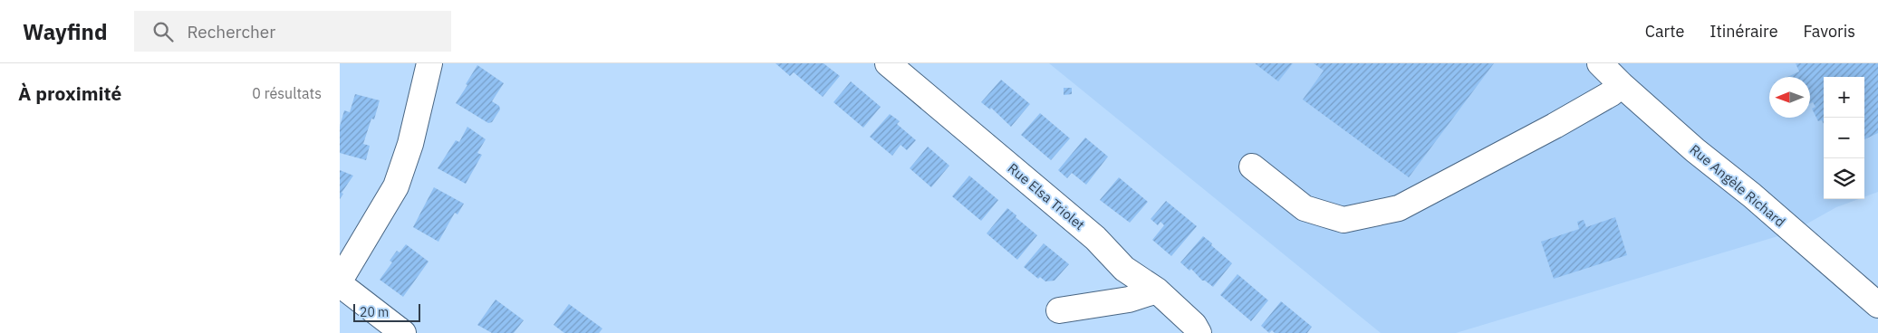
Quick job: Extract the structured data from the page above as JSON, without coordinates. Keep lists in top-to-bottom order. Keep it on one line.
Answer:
{"streets":{"street":["Rue Angèle Richard","Rue Elsa Triolet"]},"scale_bar":"20 m","north":"left","page":{"header":"Wayfind","search":"Rechercher","nav":["Carte","Itinéraire","Favoris"],"heading":["À proximité","0 résultats"],"map_buttons":["+","−"],"scale":"20 m"}}
